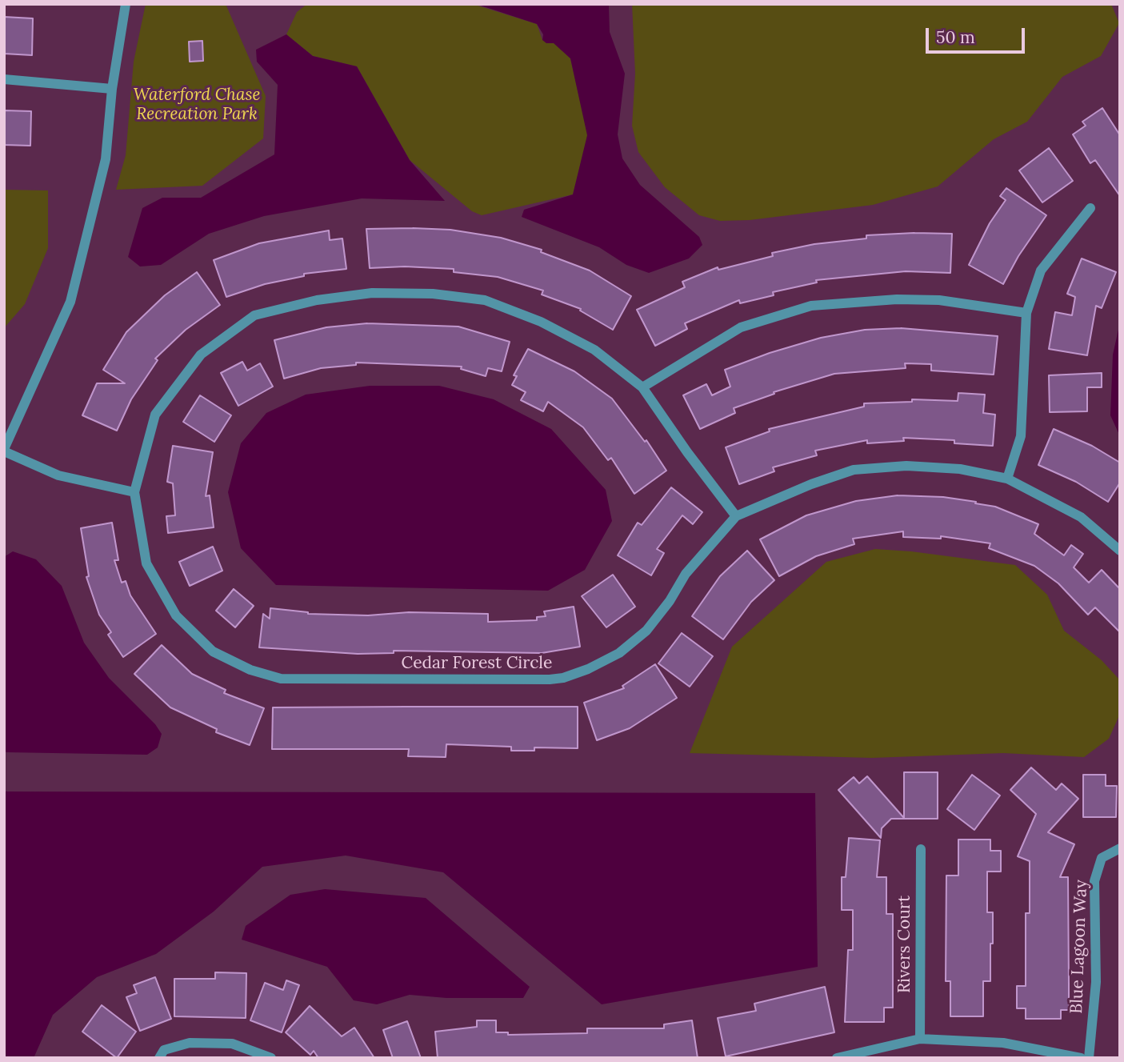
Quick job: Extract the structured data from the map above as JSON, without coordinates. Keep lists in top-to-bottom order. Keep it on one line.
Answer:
{"streets":{"street":["Cedar Forest Circle","Rivers Court","Blue Lagoon Way"]},"parks":["Waterford Chase Recreation Park"],"scale_bar":"50 m"}
